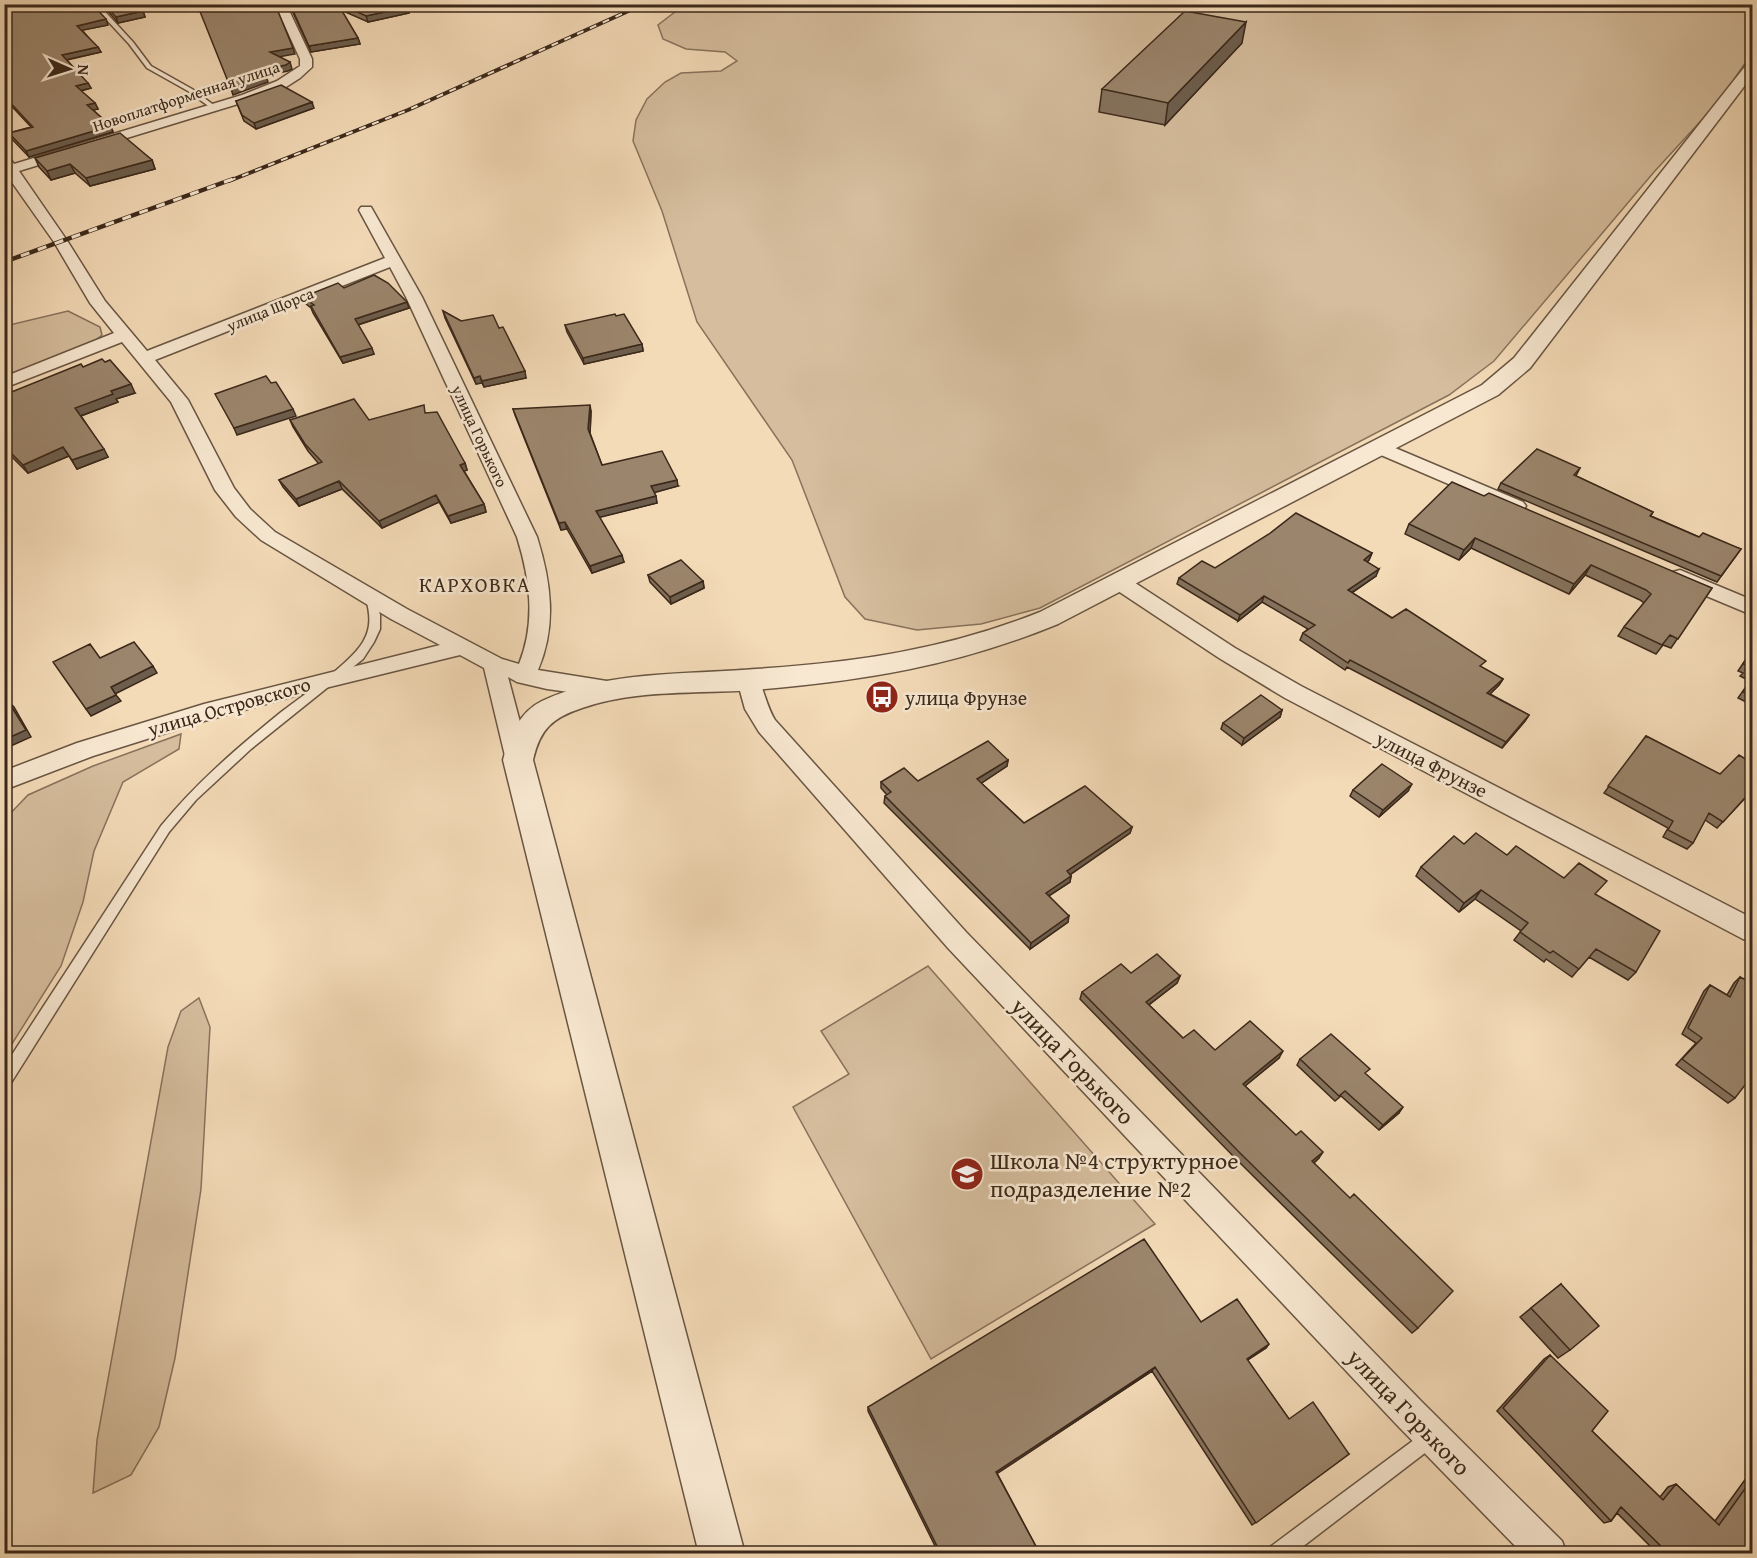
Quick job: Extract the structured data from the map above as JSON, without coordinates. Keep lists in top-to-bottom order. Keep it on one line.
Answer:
{"streets":{"street":["Новоплатформенная улица","улица Щорса","улица Горького","улица Островского","улица Фрунзе"]},"crossings":[["улица Щорса","улица Горького"]],"districts":["КАРХОВКА"],"places":{"bus stop":["улица Фрунзе"],"school or university":["Школа №4 структурное подразделение №2"]},"north":"right"}
